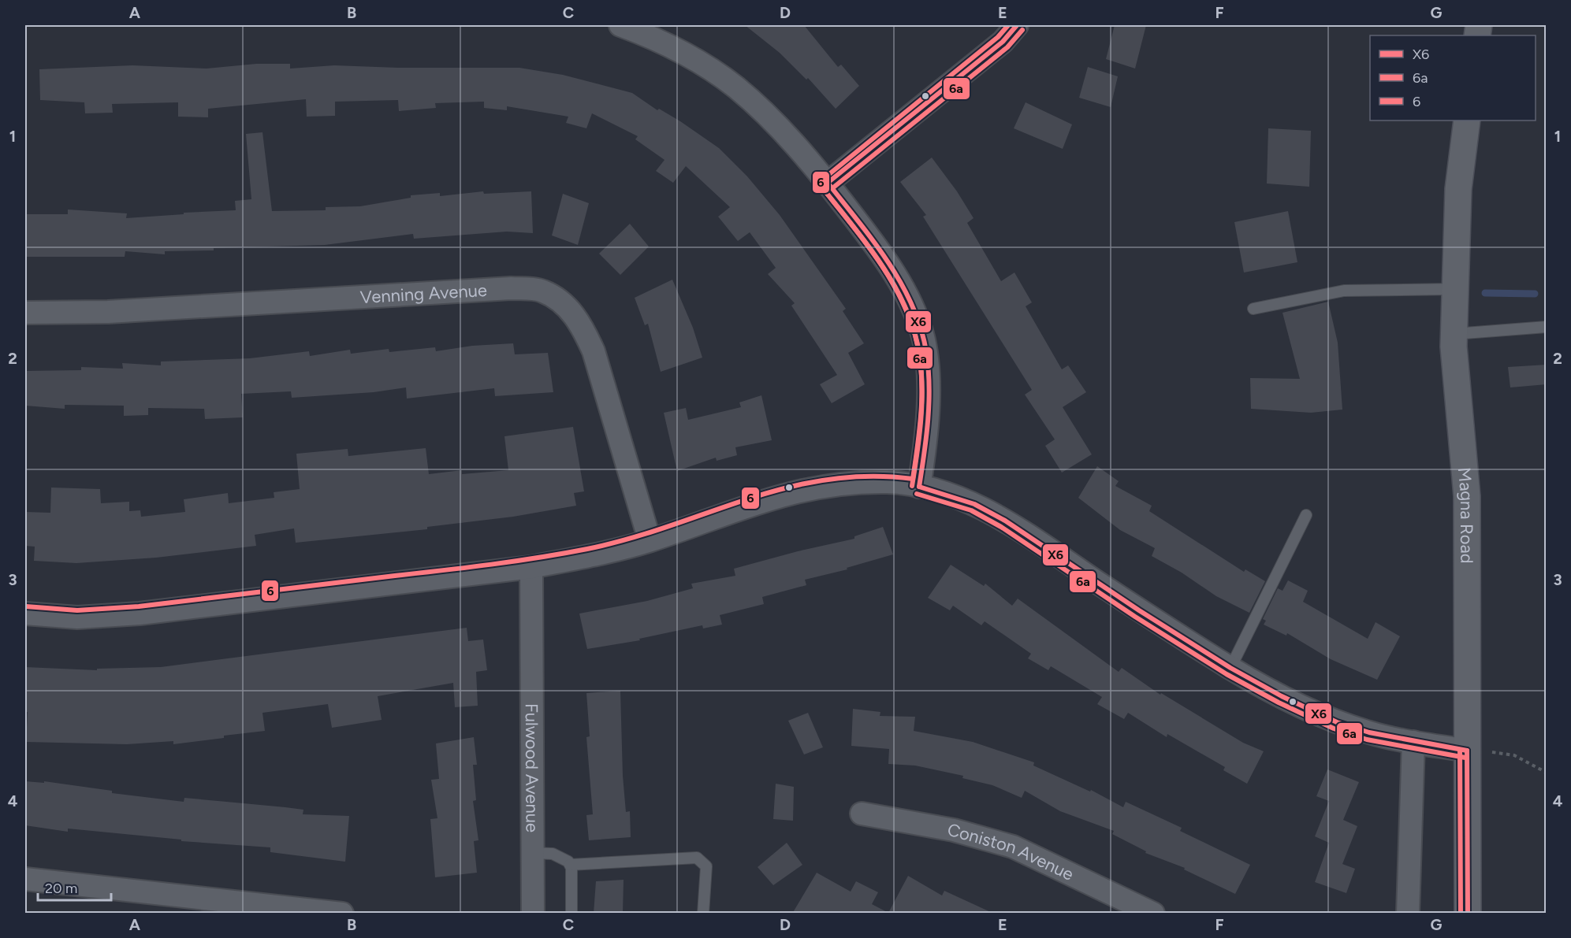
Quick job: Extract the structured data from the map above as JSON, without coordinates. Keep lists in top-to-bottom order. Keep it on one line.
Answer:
{"streets":{"main road":["Magna Road"],"street":["Venning Avenue","Fulwood Avenue","Coniston Avenue"]},"lines":["transit line X6","transit line 6","transit line 6a"],"legend":["X6","6a","6"],"scale_bar":"20 m","grid":{"columns":["A","B","C","D","E","F","G"],"rows":["1","2","3","4"]}}
